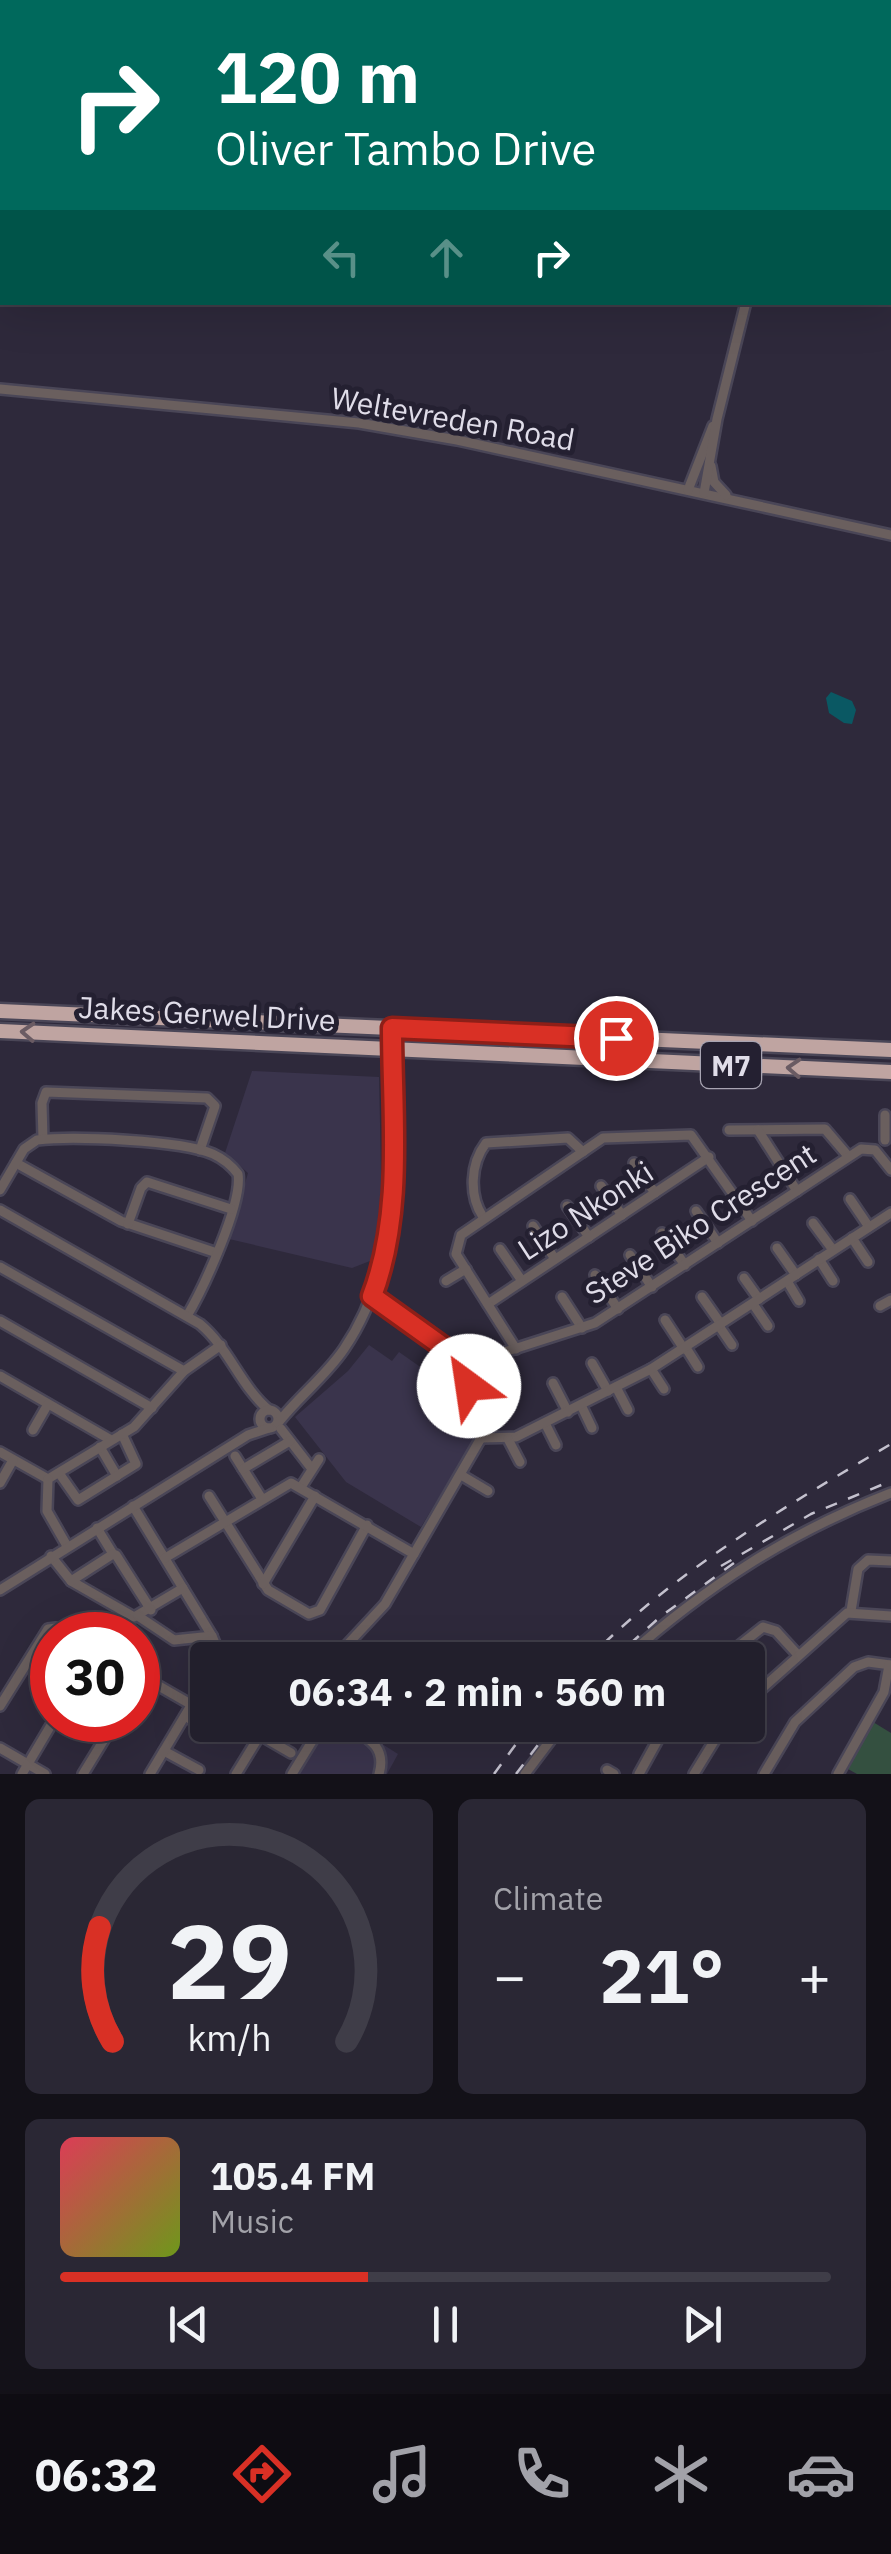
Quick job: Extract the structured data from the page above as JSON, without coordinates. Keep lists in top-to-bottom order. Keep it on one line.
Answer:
{"streets":{"highway":["Jakes Gerwel Drive","M7"],"street":["Weltevreden Road","Lizo Nkonki","Steve Biko Crescent"]},"page":{"turn":["120 m","Oliver Tambo Drive"],"limit":"30","trip":"06:34 · 2 min · 560 m","tile":"Climate","heat":["−","21°","+"],"song":["105.4 FM","Music"],"tabs":"06:32","gauge":["29","km/h"]}}
